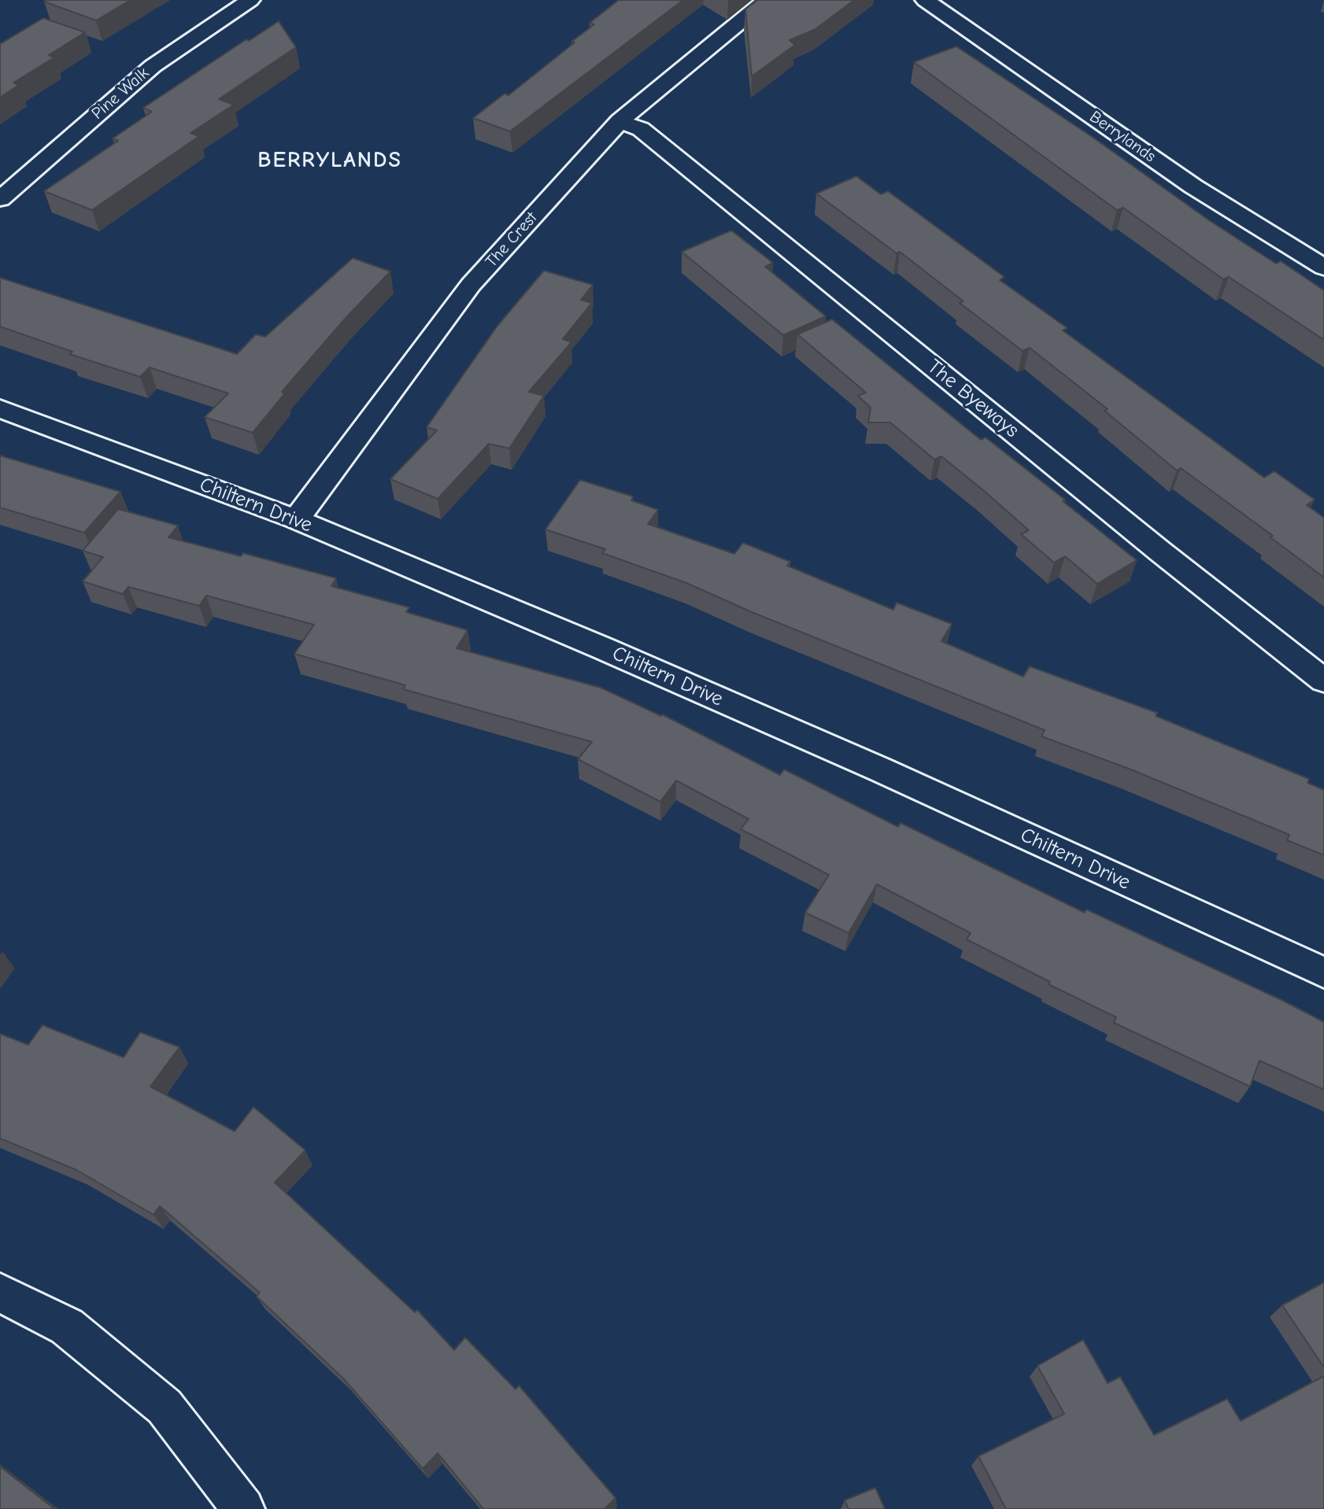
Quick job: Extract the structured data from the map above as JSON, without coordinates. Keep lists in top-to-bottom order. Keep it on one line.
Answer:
{"streets":{"street":["Pine Walk","Berrylands","The Crest","The Byeways","Chiltern Drive"]},"crossings":[["The Crest","The Byeways"],["The Crest","Chiltern Drive"]],"districts":["BERRYLANDS"]}
